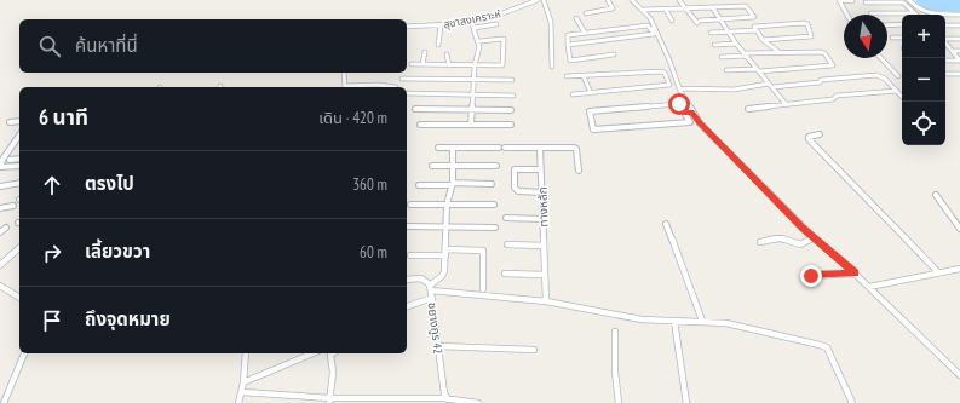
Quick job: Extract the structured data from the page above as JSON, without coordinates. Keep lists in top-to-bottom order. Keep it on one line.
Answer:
{"streets":{"street":["สุขาสงเคราะห์","ทางหลัก","ชยางกูร 42"]},"north":"bottom","page":{"map_buttons":["+","−"],"search":"ค้นหาที่นี่","heading":["6 นาที","เดิน · 420 m"],"list":[["ตรงไป","360 m"],["เลี้ยวขวา","60 m"],"ถึงจุดหมาย"]}}
